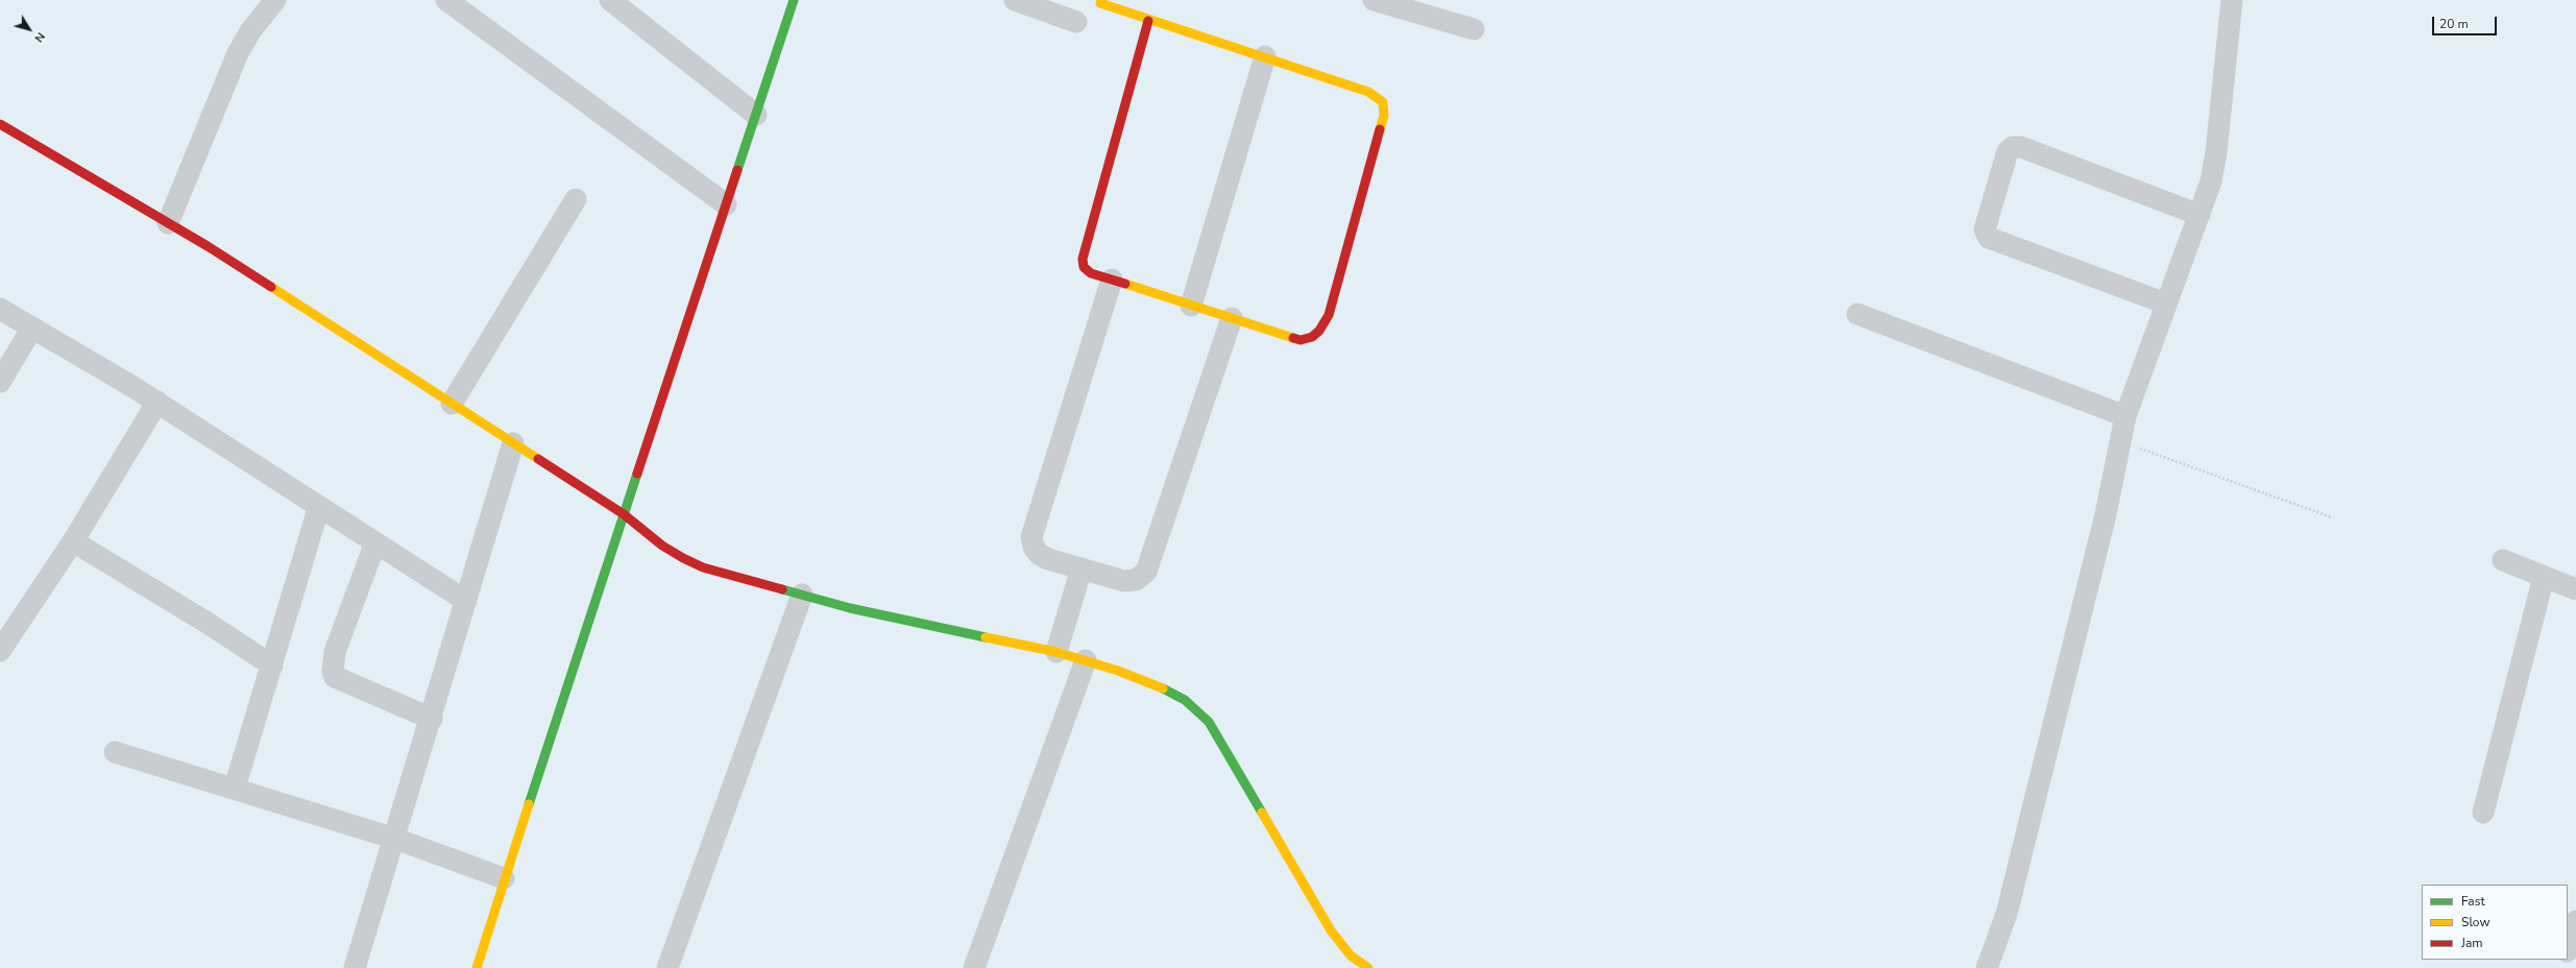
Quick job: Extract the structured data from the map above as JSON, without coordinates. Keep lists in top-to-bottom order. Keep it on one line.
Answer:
{"legend":["Fast","Slow","Jam"],"scale_bar":"20 m","north":"bottom right"}
